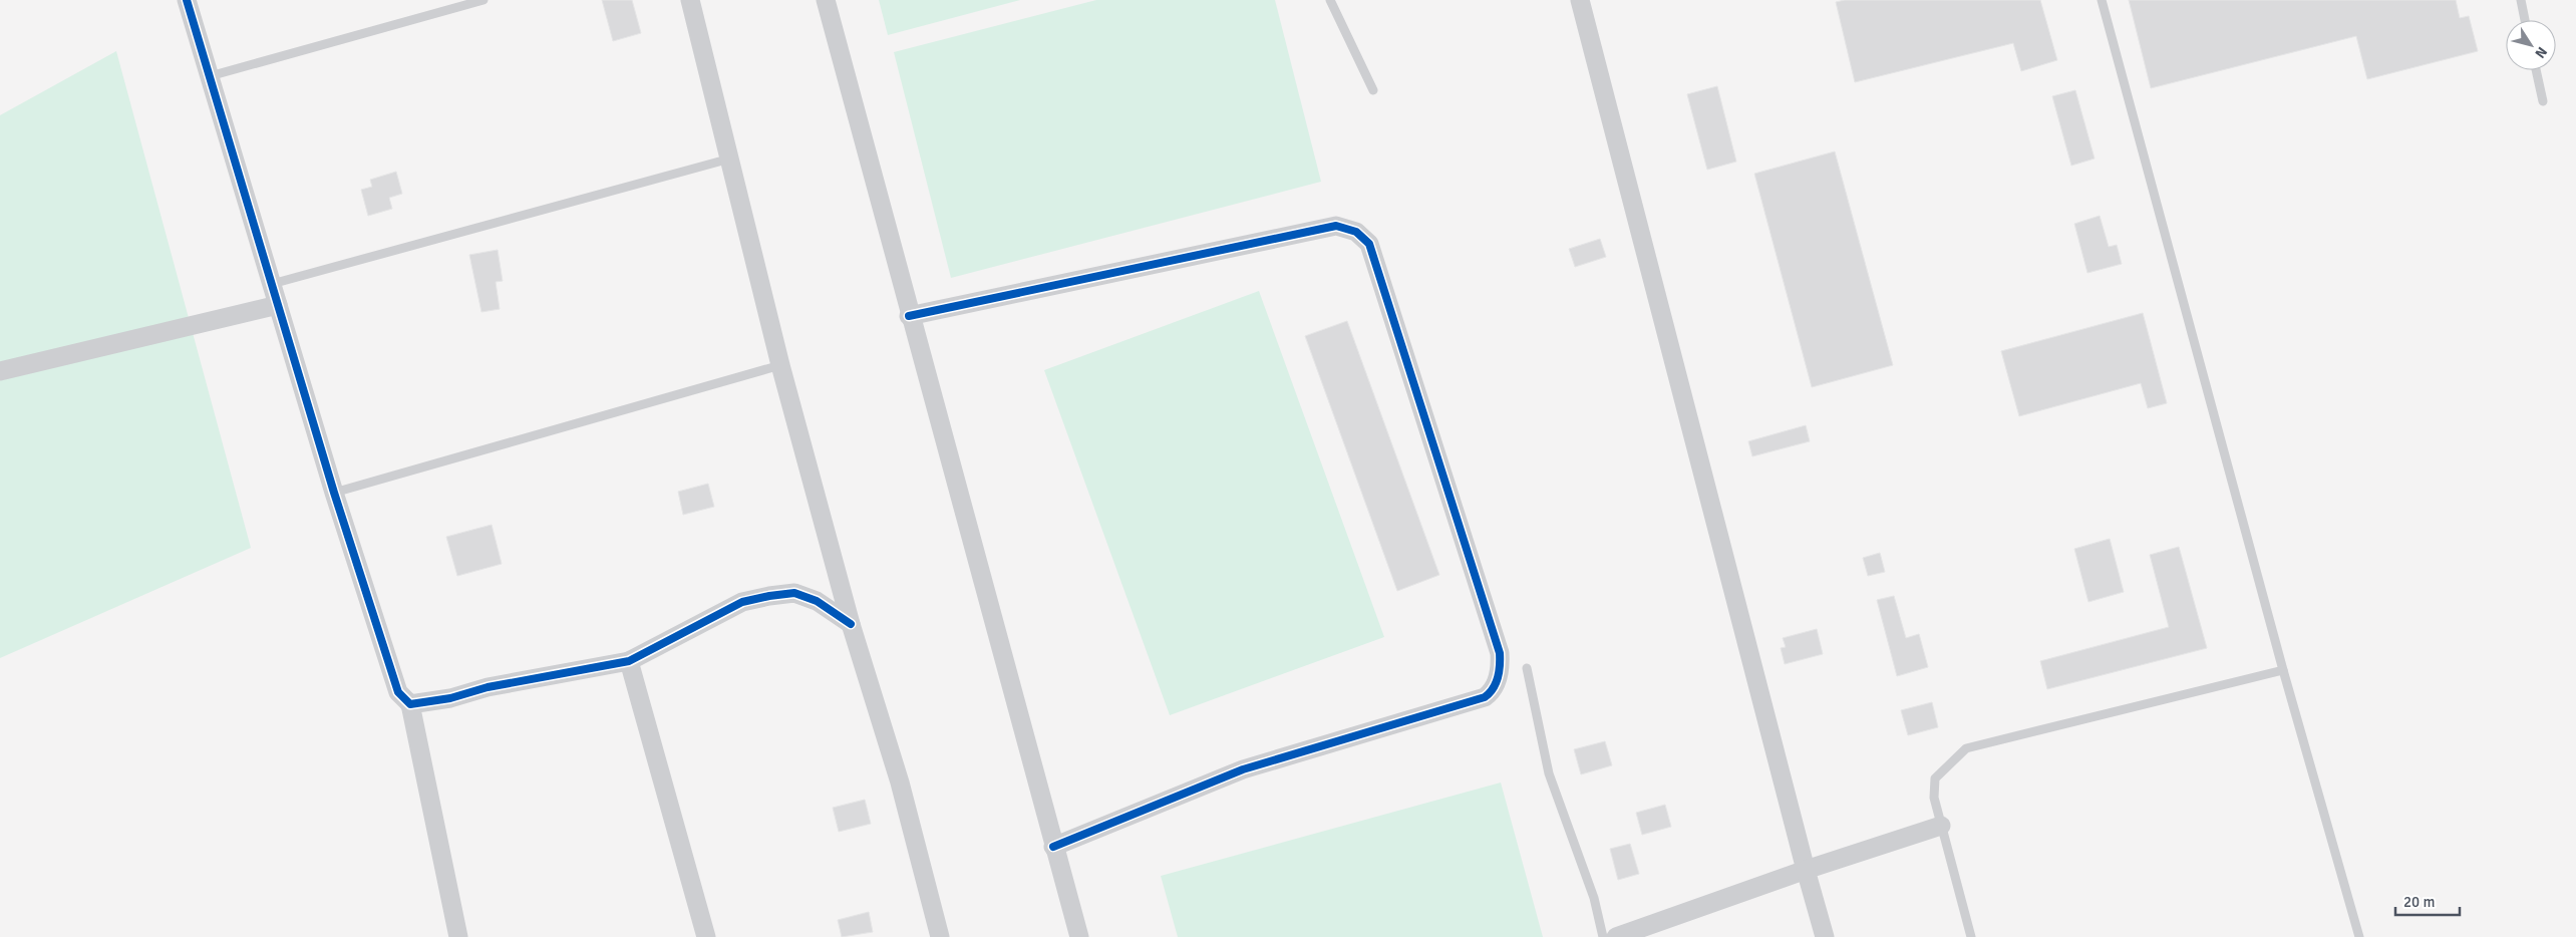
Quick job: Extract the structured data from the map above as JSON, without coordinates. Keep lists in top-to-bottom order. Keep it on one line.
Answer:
{"scale_bar":"20 m","north":"bottom right"}
